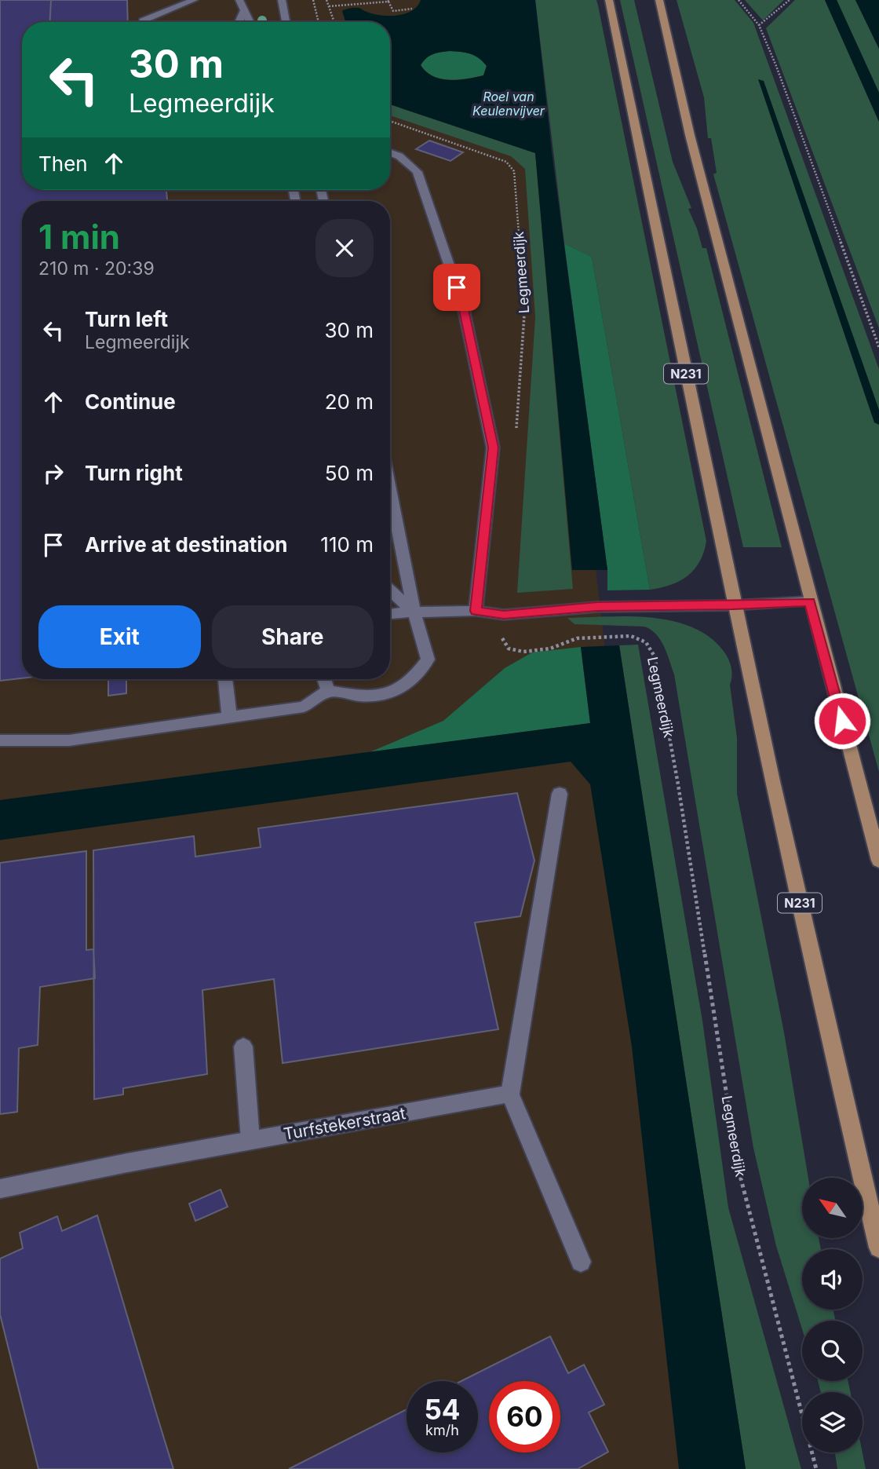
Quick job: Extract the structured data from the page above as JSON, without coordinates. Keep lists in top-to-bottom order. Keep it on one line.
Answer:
{"streets":{"main road":["N231"],"street":["Turfstekerstraat"],"path":["Legmeerdijk"]},"water":["Roel van Keulenvijver"],"north":"top left","page":{"turn":["30 m","Legmeerdijk"],"then":"Then","heading":["1 min","210 m · 20:39"],"list":[{"name":"Turn left","note":"Legmeerdijk","value":"30 m"},{"name":"Continue","value":"20 m"},{"name":"Turn right","value":"50 m"},{"name":"Arrive at destination","value":"110 m"}],"buttons":["Exit","Share"],"speed":"54 km/h","limit":"60"}}
